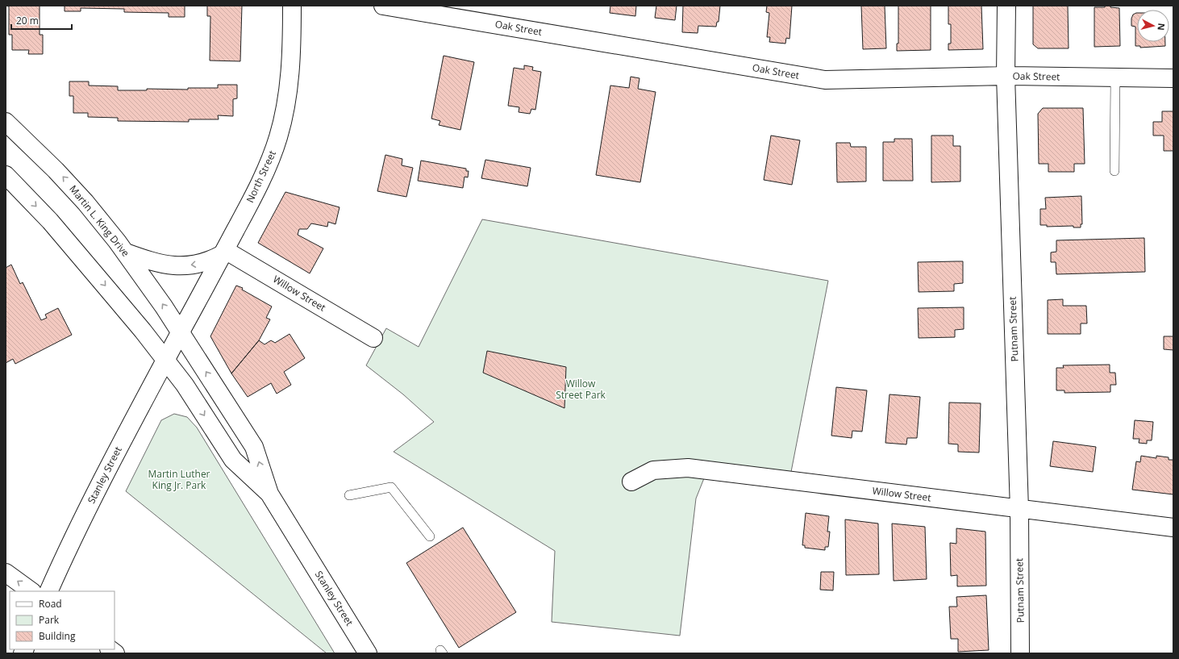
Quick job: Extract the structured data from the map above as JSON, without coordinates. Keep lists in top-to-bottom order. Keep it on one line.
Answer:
{"streets":{"main road":["Oak Street","North Street","Martin L. King Drive","Willow Street","Putnam Street","Stanley Street"]},"crossings":[["Oak Street","Putnam Street"],["North Street","Martin L. King Drive"],["North Street","Willow Street"],["North Street","Stanley Street"],["Martin L. King Drive","Stanley Street"],["Willow Street","Putnam Street"]],"parks":["Willow Street Park","Martin Luther King Jr. Park"],"legend":["Road","Park","Building"],"scale_bar":"20 m","north":"right"}
